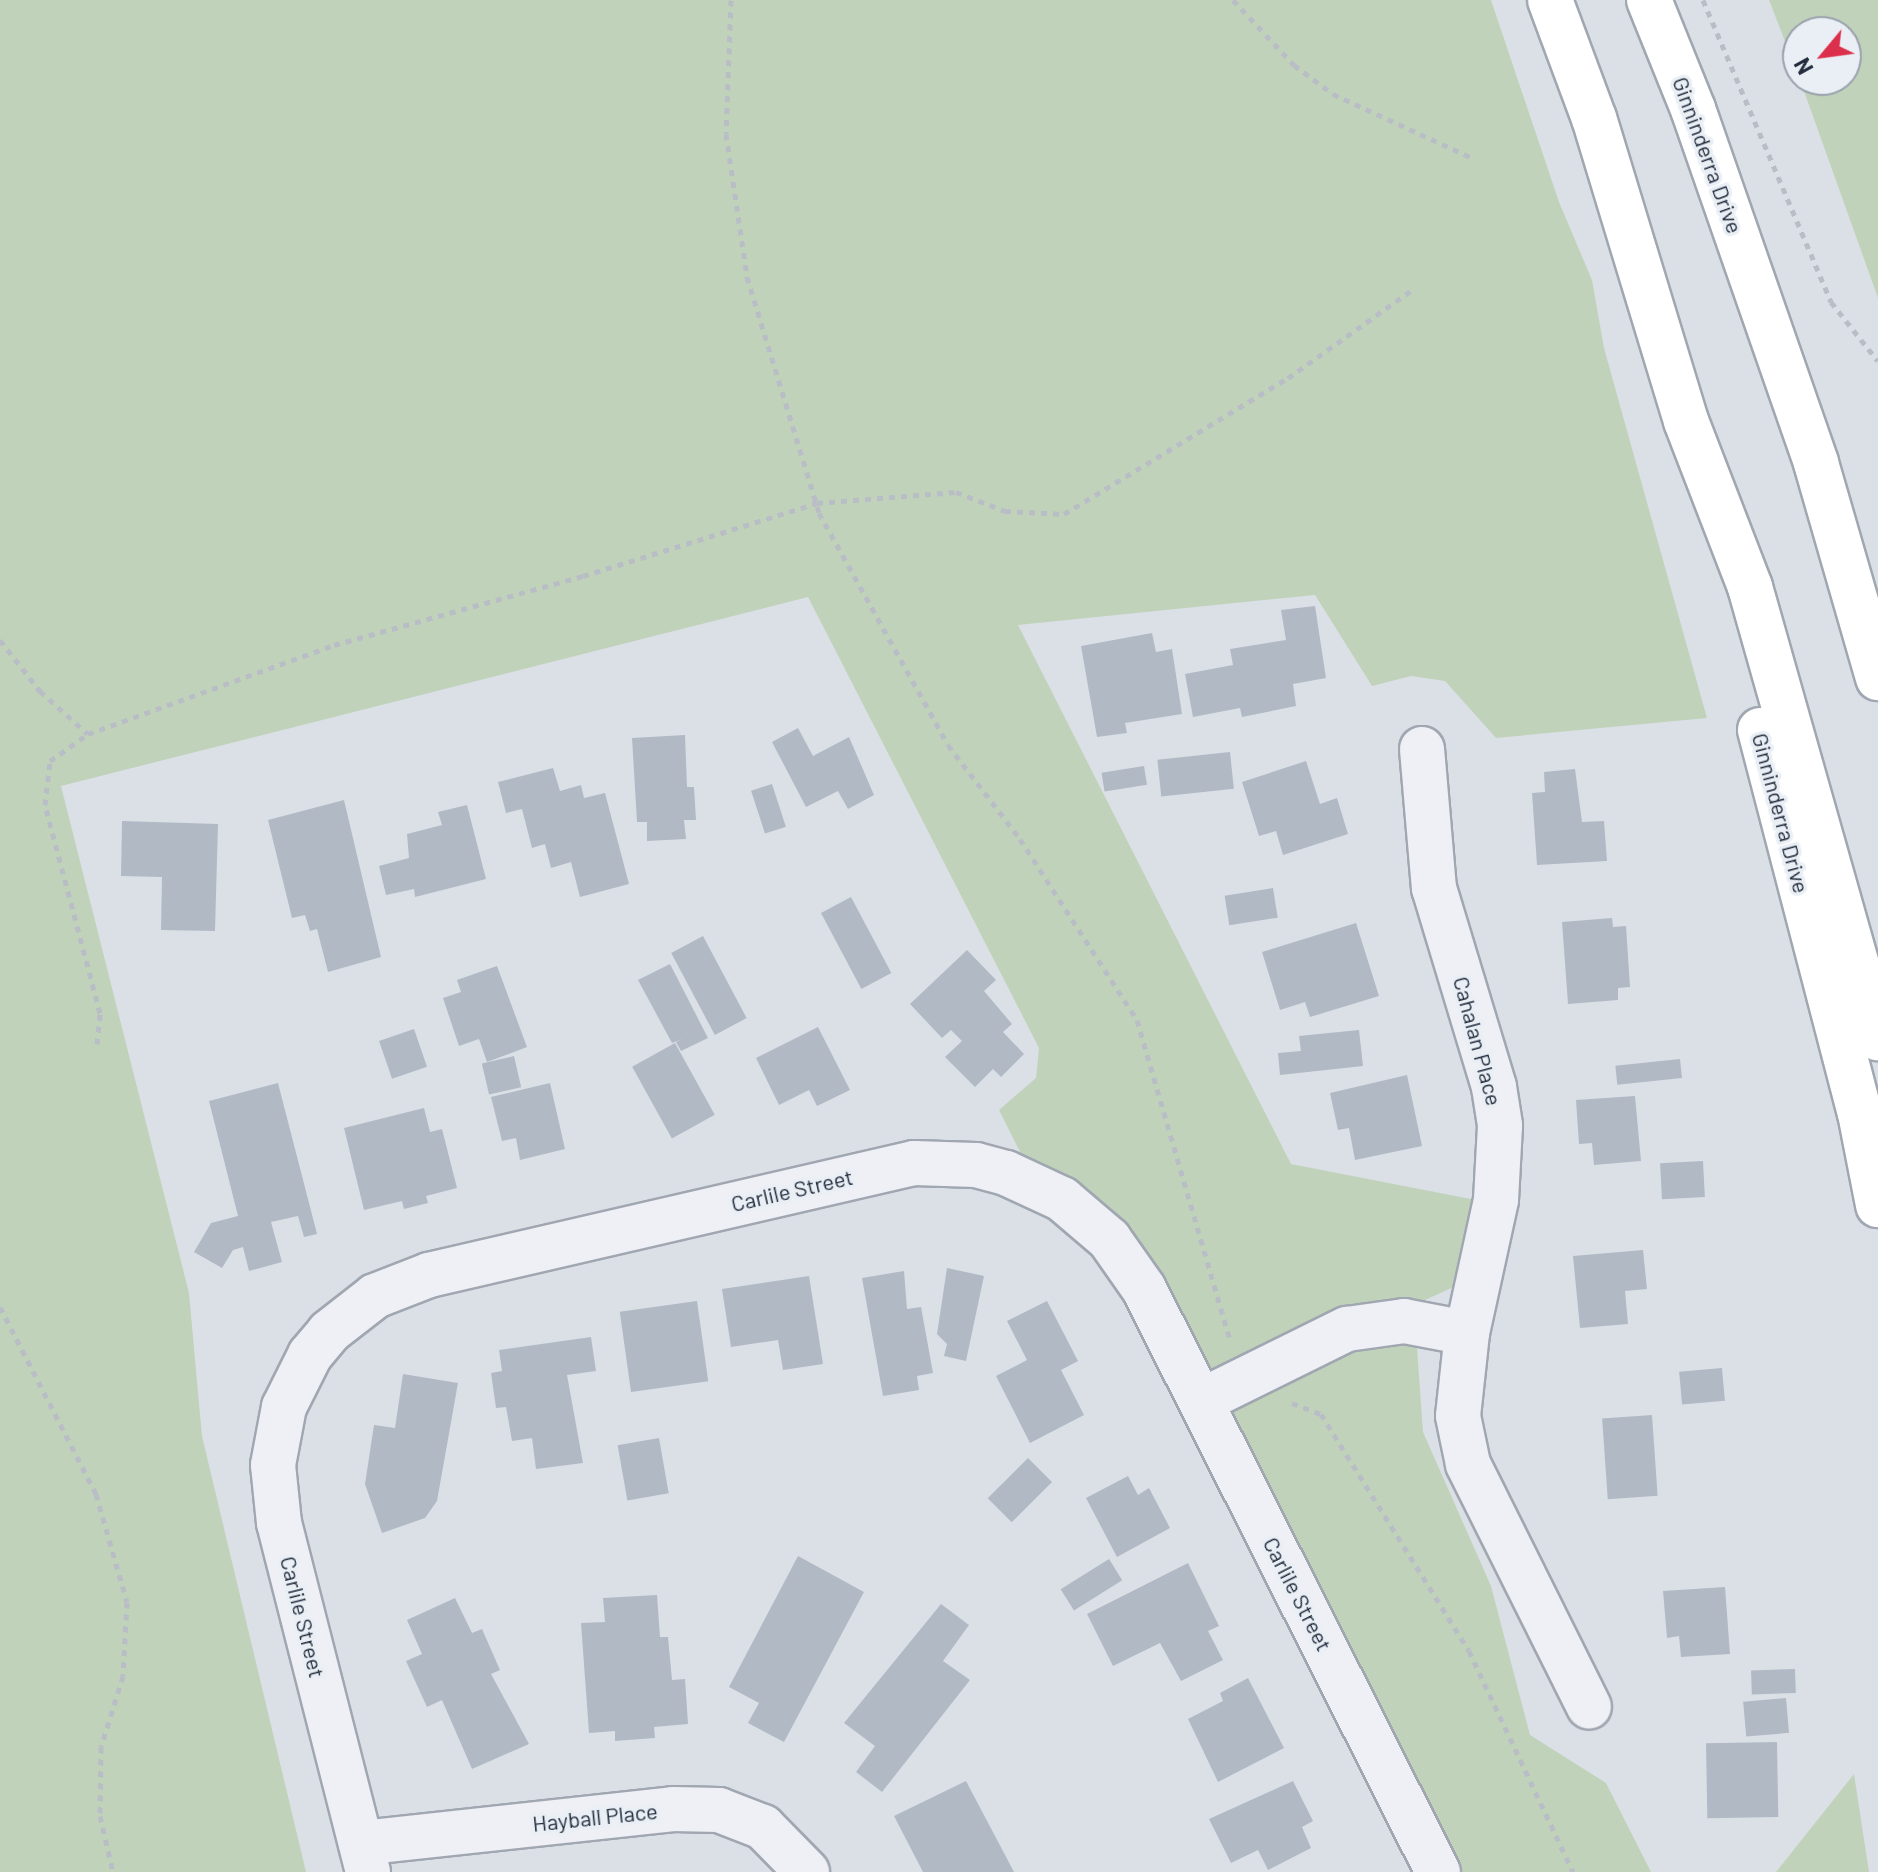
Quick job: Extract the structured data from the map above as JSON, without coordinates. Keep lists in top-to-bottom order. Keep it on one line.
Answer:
{"streets":{"main road":["Ginninderra Drive"],"street":["Cahalan Place","Carlile Street","Hayball Place"]},"crossings":[["Carlile Street","Hayball Place"]],"north":"bottom left"}
